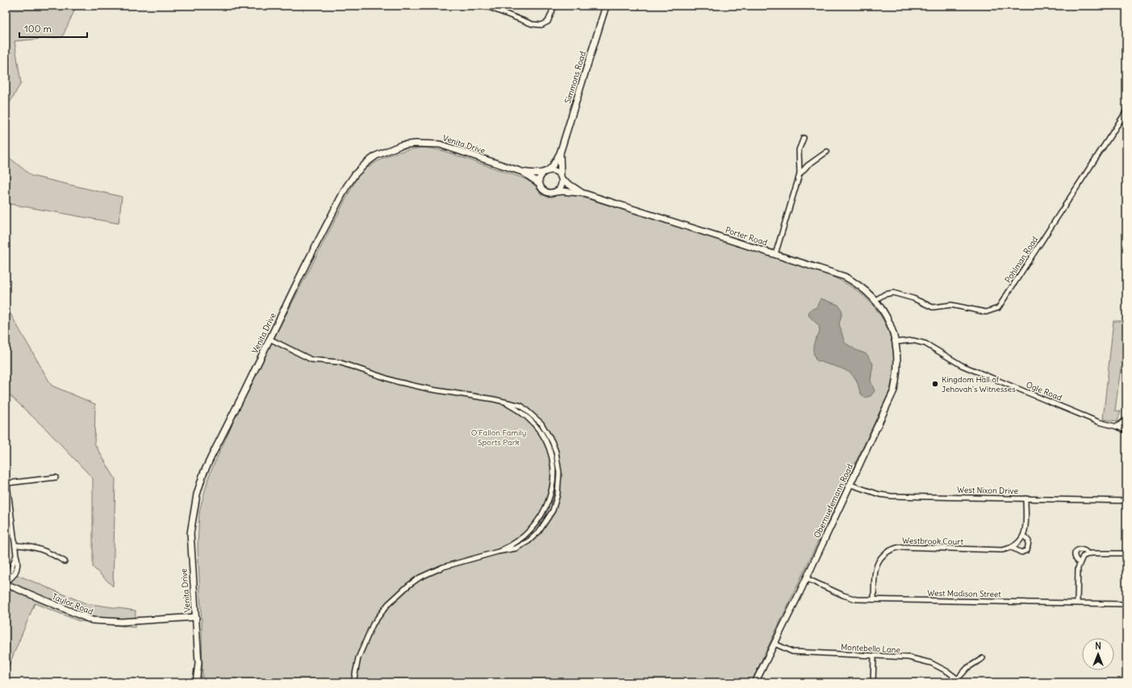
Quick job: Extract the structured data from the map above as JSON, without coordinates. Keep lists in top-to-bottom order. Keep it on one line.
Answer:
{"streets":{"street":["Simmons Road","Venita Drive","Porter Road","Pohlman Road","Ogle Road","West Nixon Drive","Obernuefemann Road","Westbrook Court","West Madison Street","Taylor Road","Montebello Lane"]},"crossings":[["Simmons Road","Venita Drive"],["Simmons Road","Porter Road"],["Venita Drive","Porter Road"],["Venita Drive","Taylor Road"],["Porter Road","Pohlman Road"],["Porter Road","Obernuefemann Road"],["Ogle Road","Obernuefemann Road"],["West Nixon Drive","Obernuefemann Road"],["West Nixon Drive","Westbrook Court"],["Obernuefemann Road","West Madison Street"],["Obernuefemann Road","Montebello Lane"],["Westbrook Court","West Madison Street"]],"parks":["O'Fallon Family Sports Park"],"places":["Kingdom Hall of Jehovah's Witnesses"],"scale_bar":"100 m","north":"top"}
